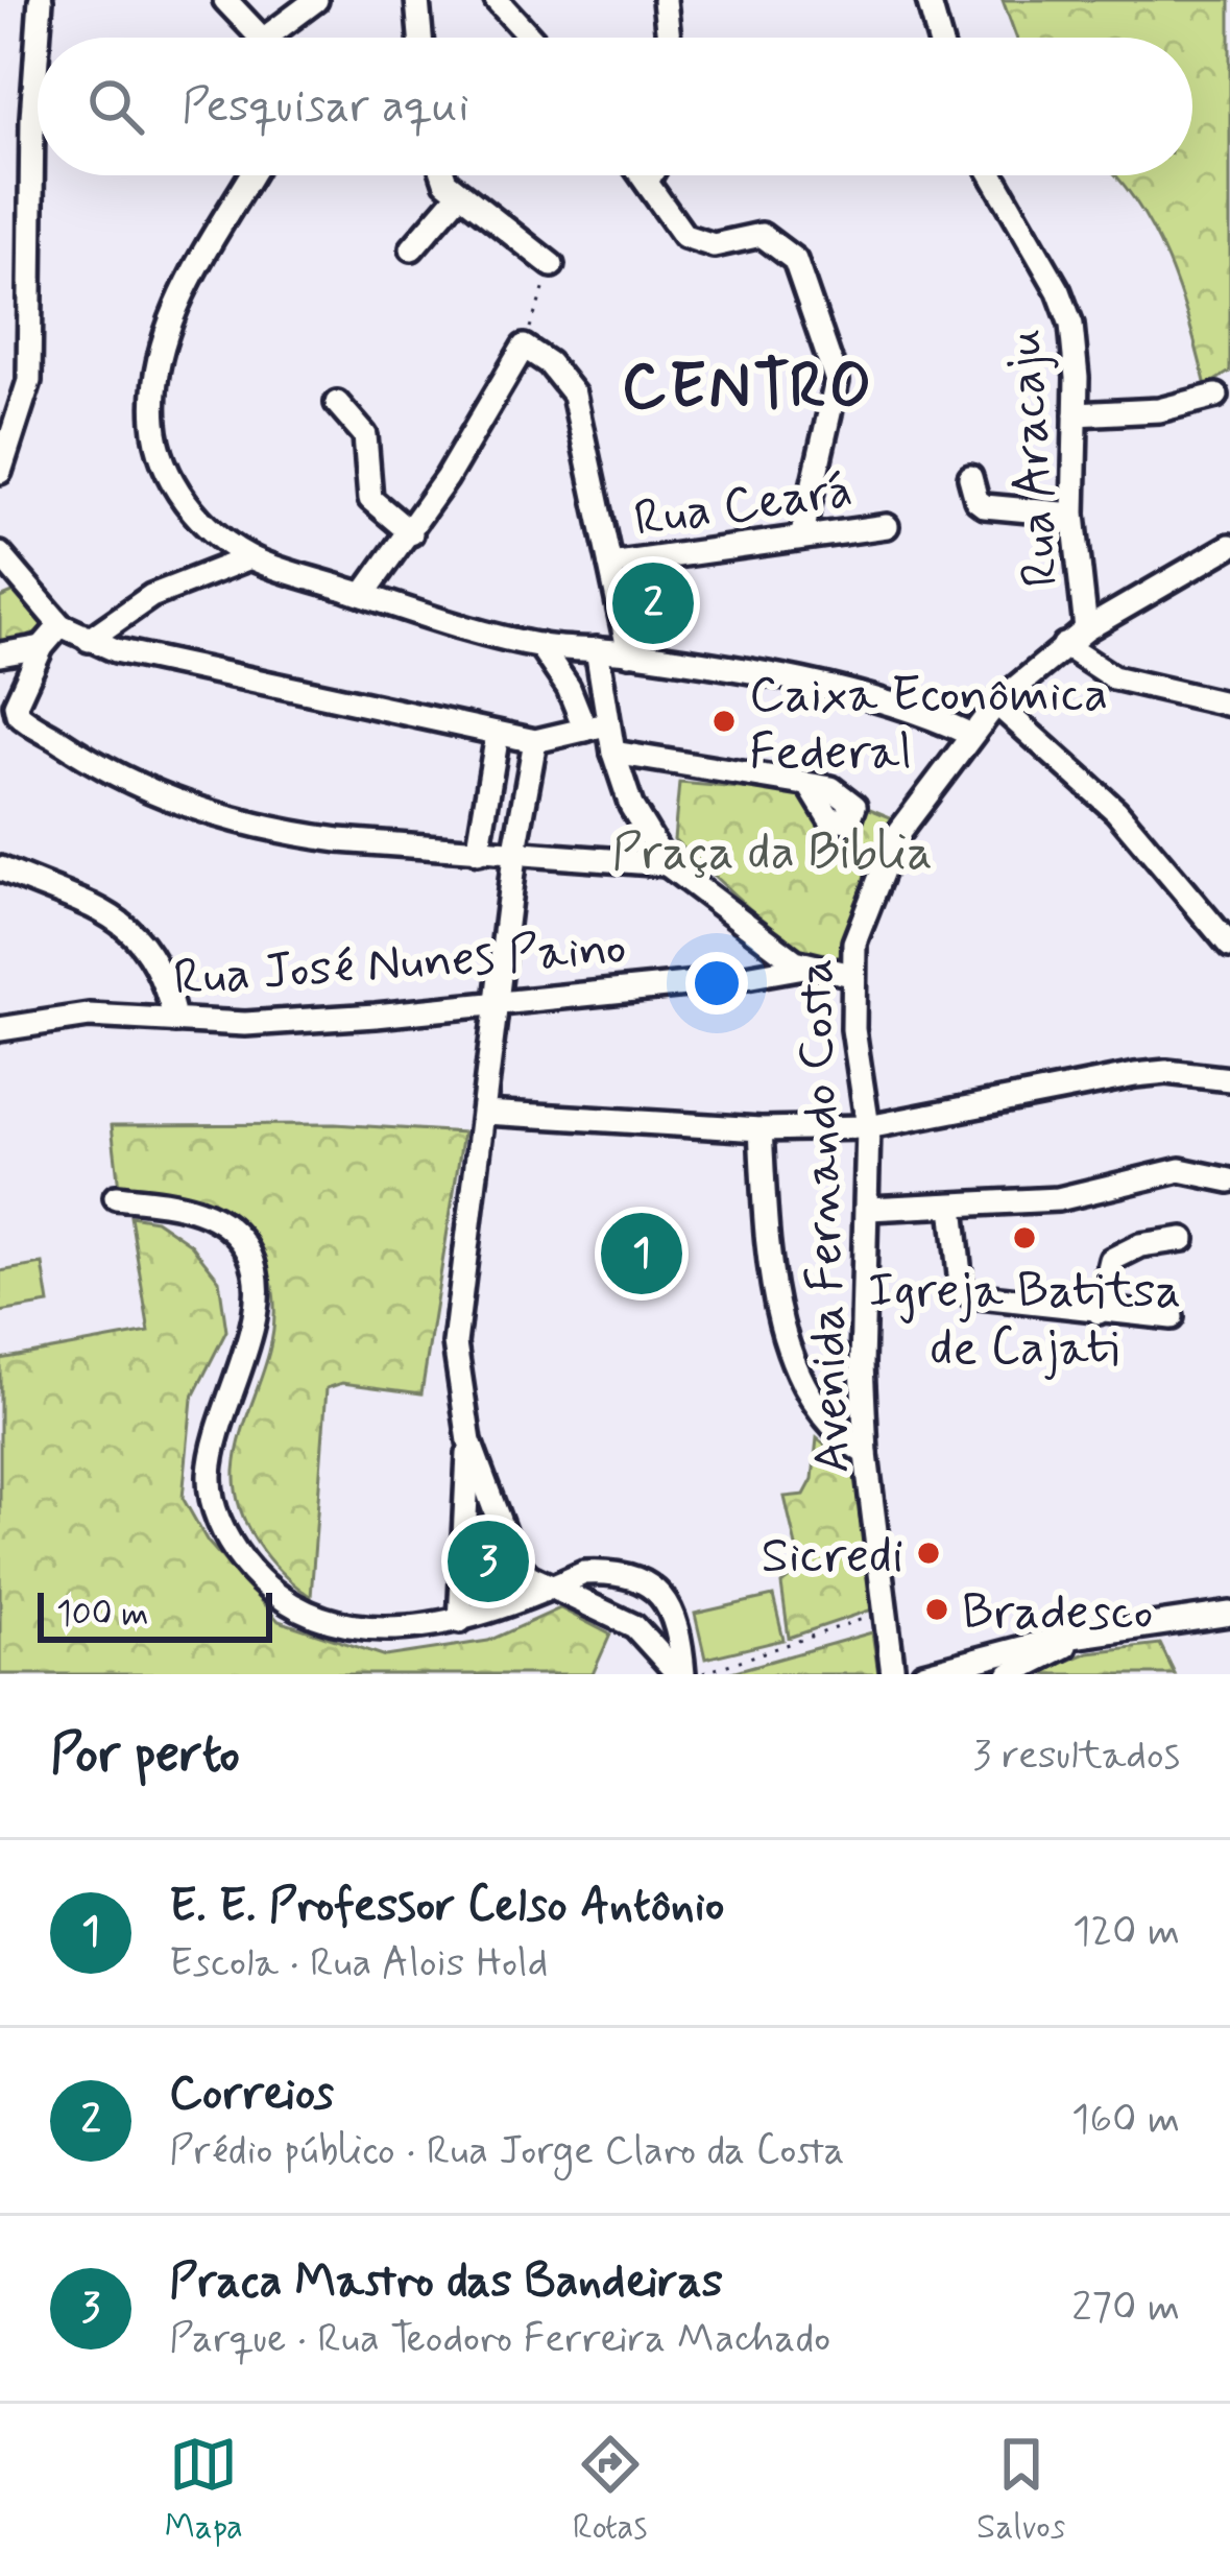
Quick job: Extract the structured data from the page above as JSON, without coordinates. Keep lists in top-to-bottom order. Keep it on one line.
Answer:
{"streets":{"street":["Rua Aracaju","Rua Ceará","Rua José Nunes Paino","Avenida Fernando Costa"]},"crossings":[["Rua Aracaju","Avenida Fernando Costa"]],"districts":["CENTRO"],"parks":["Praça da Biblia"],"places":["Caixa Econômica Federal","Igreja Batitsa de Cajati","Sicredi","Bradesco"],"scale_bar":"100 m","page":{"search":"Pesquisar aqui","pins":["2","1","3"],"scale":"100 m","heading":["Por perto","3 resultados"],"list":[{"mark":"1","name":"E. E. Professor Celso Antônio","note":"Escola · Rua Alois Hold","value":"120 m"},{"mark":"2","name":"Correios","note":"Prédio público · Rua Jorge Claro da Costa","value":"160 m"},{"mark":"3","name":"Praca Mastro das Bandeiras","note":"Parque · Rua Teodoro Ferreira Machado","value":"270 m"}],"nav":["Mapa","Rotas","Salvos"]}}
